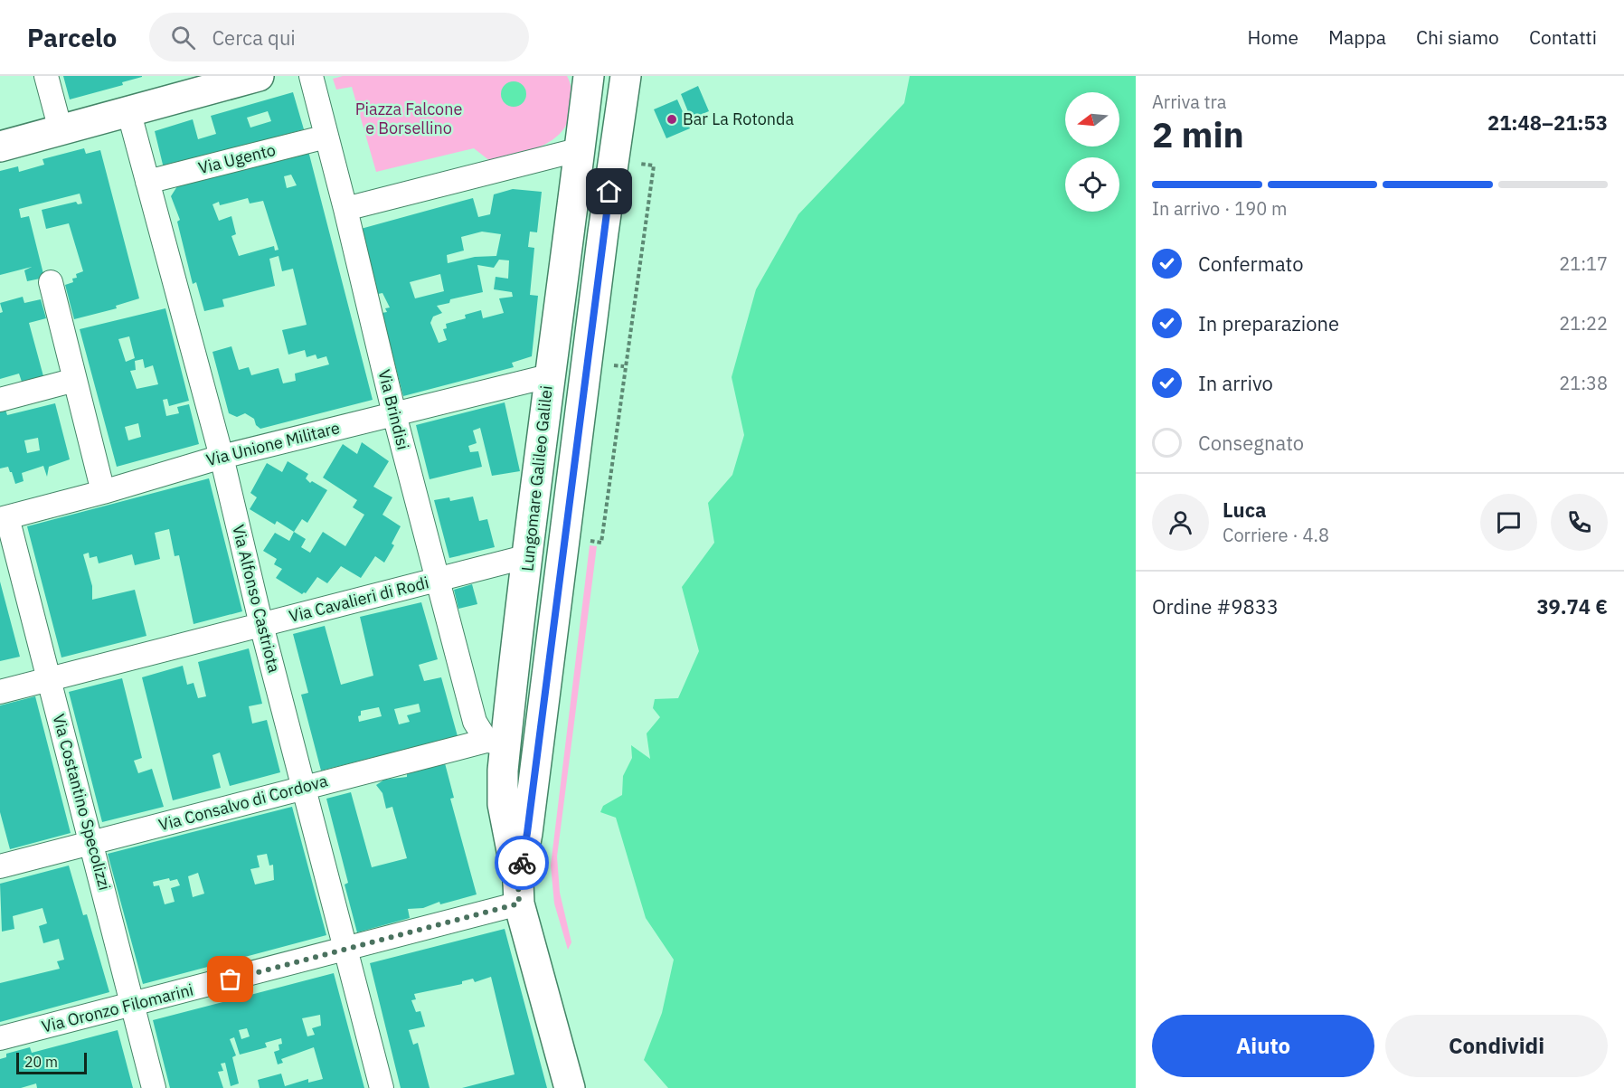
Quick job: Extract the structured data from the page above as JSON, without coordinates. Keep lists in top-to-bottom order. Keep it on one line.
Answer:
{"streets":{"main road":["Lungomare Galileo Galilei"],"street":["Via Ugento","Via Brindisi","Via Unione Militare","Via Alfonso Castriota","Via Cavalieri di Rodi","Via Costantino Specolizzi","Via Consalvo di Cordova","Via Oronzo Filomarini"]},"crossings":[["Via Ugento","Via Brindisi"],["Via Ugento","Via Alfonso Castriota"],["Via Brindisi","Via Unione Militare"],["Via Brindisi","Lungomare Galileo Galilei"],["Via Brindisi","Via Cavalieri di Rodi"],["Via Brindisi","Via Consalvo di Cordova"],["Via Unione Militare","Lungomare Galileo Galilei"],["Via Unione Militare","Via Alfonso Castriota"],["Via Unione Militare","Via Costantino Specolizzi"],["Lungomare Galileo Galilei","Via Cavalieri di Rodi"],["Lungomare Galileo Galilei","Via Consalvo di Cordova"],["Lungomare Galileo Galilei","Via Oronzo Filomarini"],["Via Alfonso Castriota","Via Cavalieri di Rodi"],["Via Alfonso Castriota","Via Consalvo di Cordova"],["Via Alfonso Castriota","Via Oronzo Filomarini"],["Via Cavalieri di Rodi","Via Costantino Specolizzi"],["Via Costantino Specolizzi","Via Consalvo di Cordova"],["Via Costantino Specolizzi","Via Oronzo Filomarini"]],"parks":["Piazza Falcone e Borsellino"],"places":["Bar La Rotonda"],"scale_bar":"20 m","north":"left","page":{"header":"Parcelo","search":"Cerca qui","nav":["Home","Mappa","Chi siamo","Contatti"],"heading":["2 min","Arriva tra","21:48–21:53"],"panel":["Luca","Corriere · 4.8","Ordine #9833","39.74 €"],"bar":"In arrivo · 190 m","list":[["Confermato","21:17"],["In preparazione","21:22"],["In arrivo","21:38"],"Consegnato"],"buttons":["Aiuto","Condividi"],"scale":"20 m"}}
